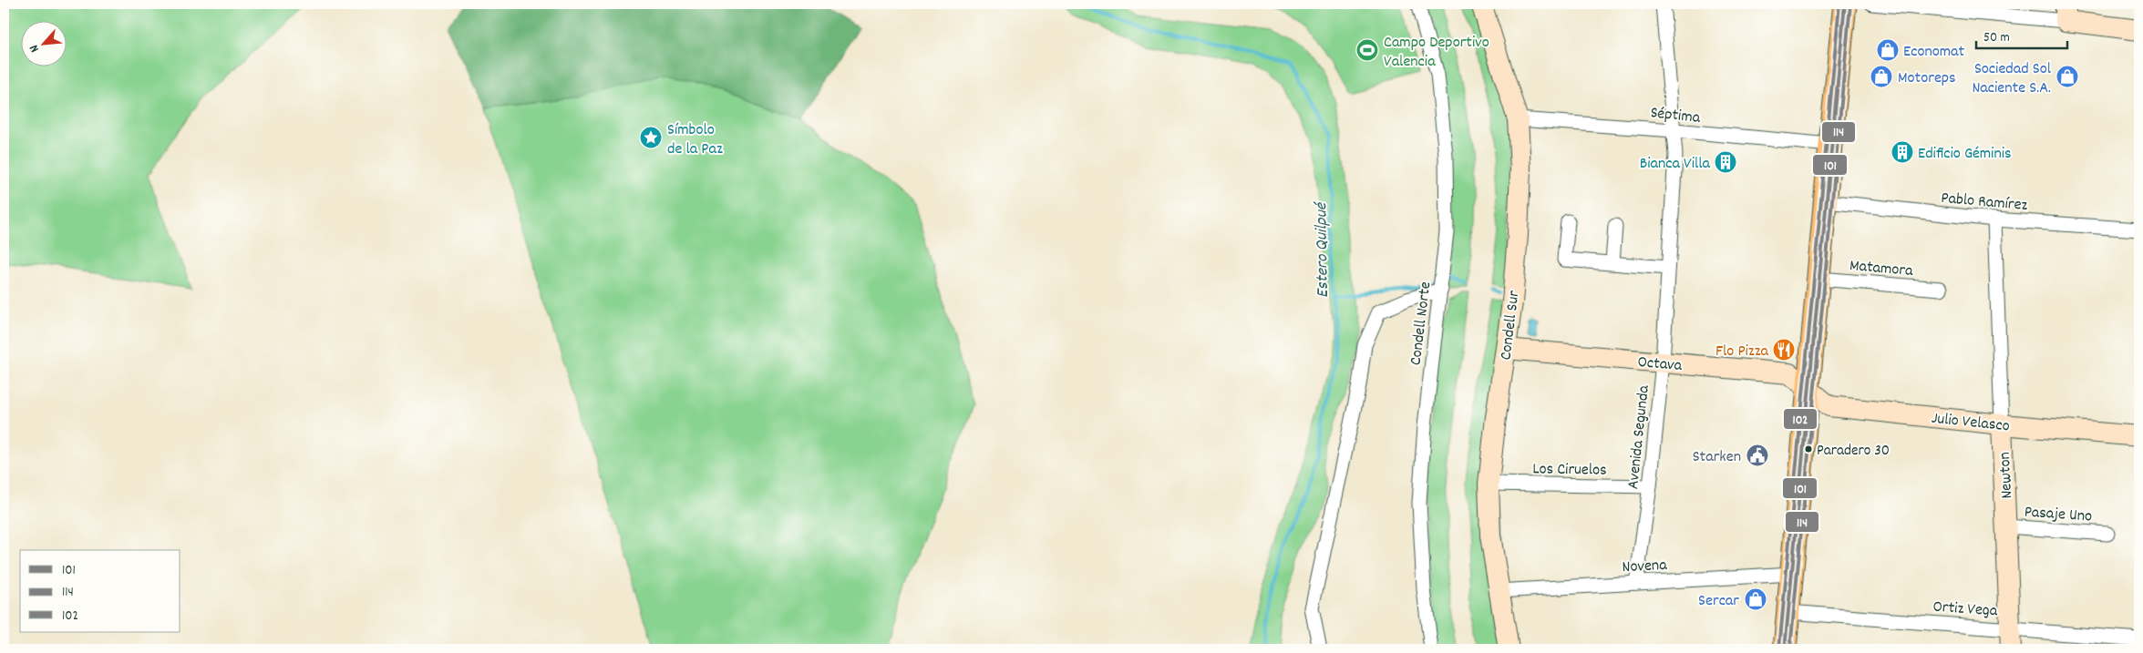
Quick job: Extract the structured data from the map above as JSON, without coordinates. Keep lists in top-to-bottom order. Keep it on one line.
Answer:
{"streets":{"street":["Séptima","Pablo Ramírez","Matamora","Condell Norte","Condell Sur","Octava","Julio Velasco","Avenida Segunda","Los Ciruelos","Newton","Pasaje Uno","Novena","Ortiz Vega"]},"crossings":[["Séptima","Condell Sur"],["Séptima","Avenida Segunda"],["Pablo Ramírez","Newton"],["Condell Sur","Octava"],["Condell Sur","Los Ciruelos"],["Condell Sur","Novena"],["Octava","Julio Velasco"],["Octava","Avenida Segunda"],["Julio Velasco","Newton"],["Avenida Segunda","Los Ciruelos"],["Avenida Segunda","Novena"],["Newton","Pasaje Uno"],["Newton","Ortiz Vega"]],"water":["Estero Quilpué"],"places":{"sports":["Campo Deportivo Valencia"],"shop":["Economat","Motoreps","Sociedad Sol Naciente S.A.","Sercar"],"place":["Símbolo de la Paz"],"building":["Edificio Géminis","Bianca Villa"],"restaurant":["Flo Pizza"],"other":["Paradero 30"],"public building":["Starken"]},"lines":["transit line 101","transit line 102","transit line 114"],"legend":["101","114","102"],"scale_bar":"50 m","north":"bottom left"}
